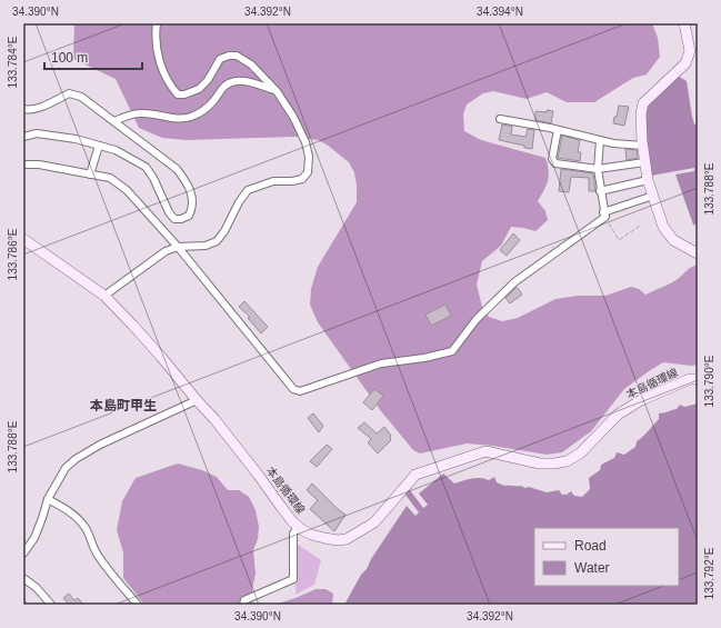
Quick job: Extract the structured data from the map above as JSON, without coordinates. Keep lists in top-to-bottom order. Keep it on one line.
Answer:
{"streets":{"main road":["本島循環線"]},"districts":["本島町甲生"],"legend":["Road","Water"],"scale_bar":"100 m","coordinates":["34.390°N","34.392°N","34.394°N","133.784°E","133.788°E","133.786°E","133.790°E","133.792°E"]}
